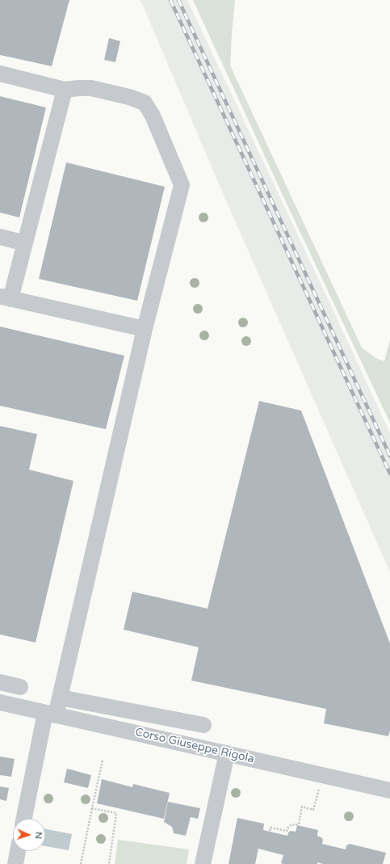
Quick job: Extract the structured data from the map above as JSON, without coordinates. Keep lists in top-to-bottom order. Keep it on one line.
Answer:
{"streets":{"street":["Corso Giuseppe Rigola"]},"north":"right"}
